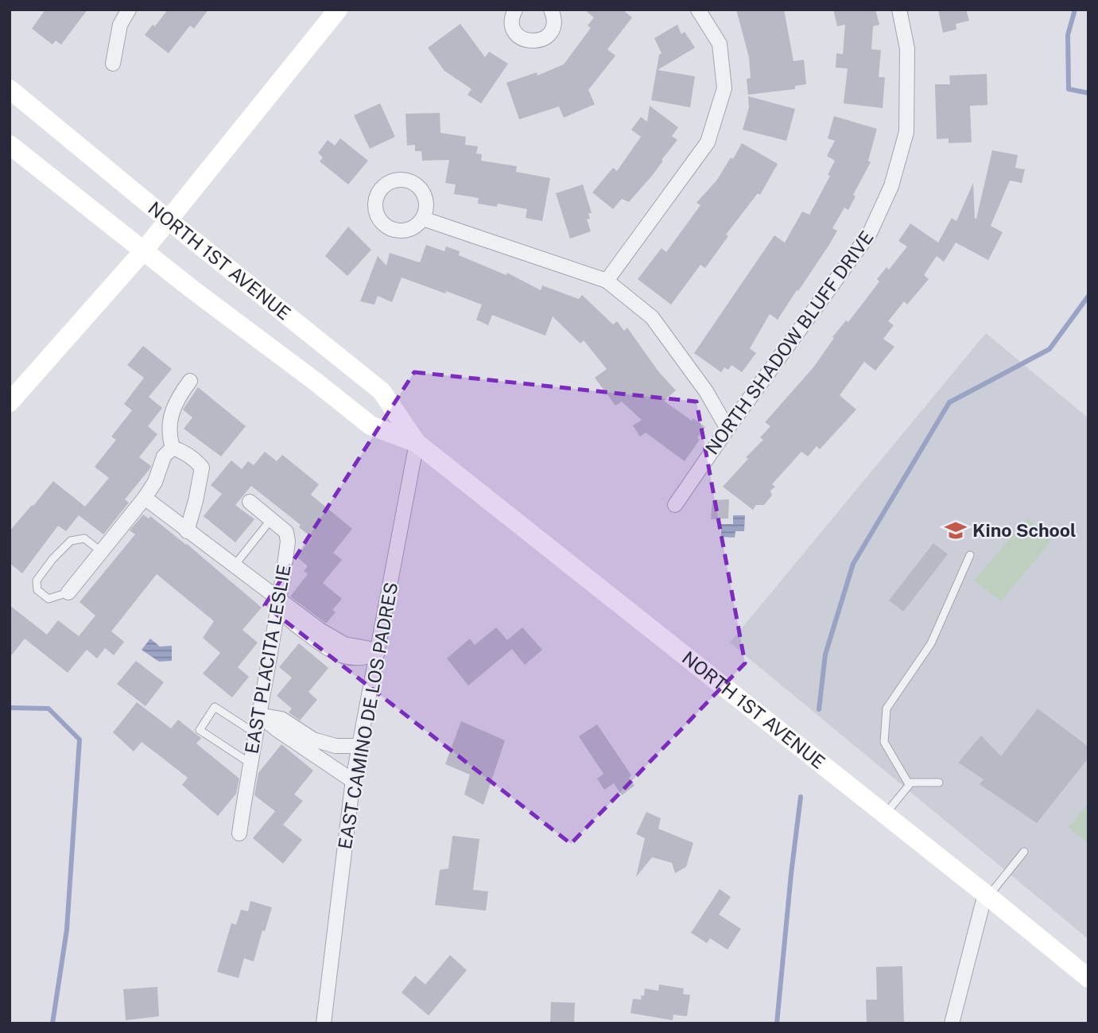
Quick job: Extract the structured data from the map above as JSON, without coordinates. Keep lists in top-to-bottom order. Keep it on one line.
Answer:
{"streets":{"main road":["NORTH 1ST AVENUE"],"street":["NORTH SHADOW BLUFF DRIVE","EAST PLACITA LESLIE","EAST CAMINO DE LOS PADRES"]},"crossings":[["NORTH 1ST AVENUE","EAST CAMINO DE LOS PADRES"]],"places":{"school or university":["Kino School"]}}
